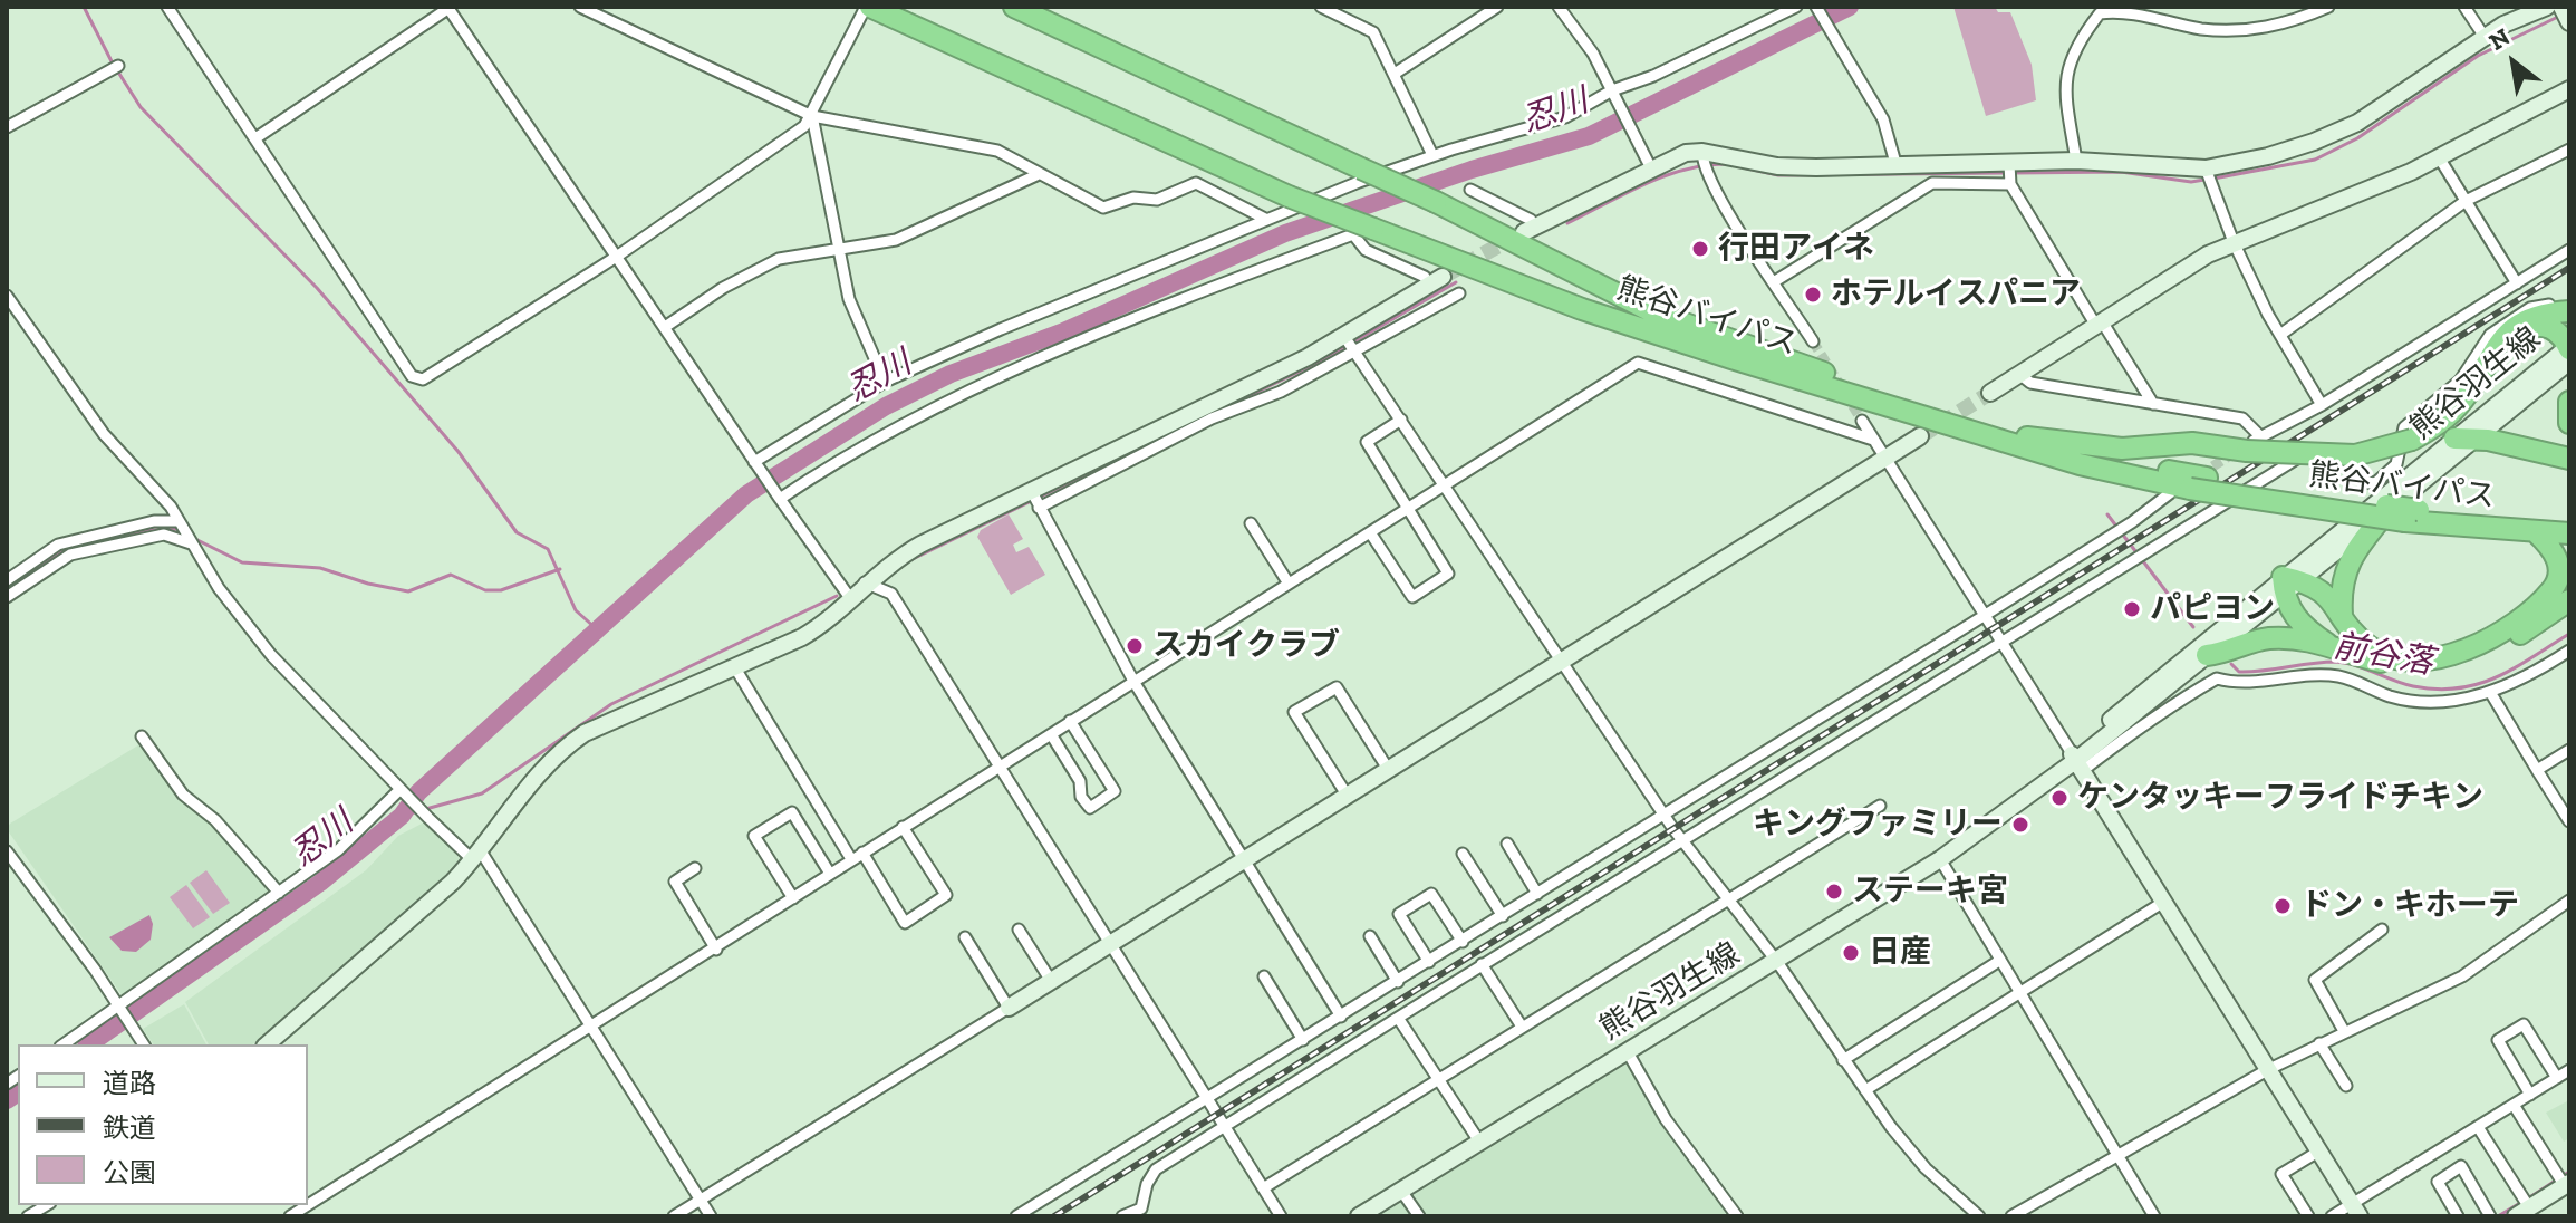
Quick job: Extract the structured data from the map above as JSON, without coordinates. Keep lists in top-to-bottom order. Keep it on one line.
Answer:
{"streets":{"highway":["熊谷バイパス"],"street":["熊谷羽生線"]},"crossings":[["熊谷バイパス","熊谷羽生線"]],"water":["忍川","前谷落"],"places":["行田アイネ","ホテルイスパニア","パピヨン","スカイクラブ","ケンタッキーフライドチキン","キングファミリー","ステーキ宮","ドン・キホーテ","日産"],"legend":["道路","鉄道","公園"],"north":"top left"}
